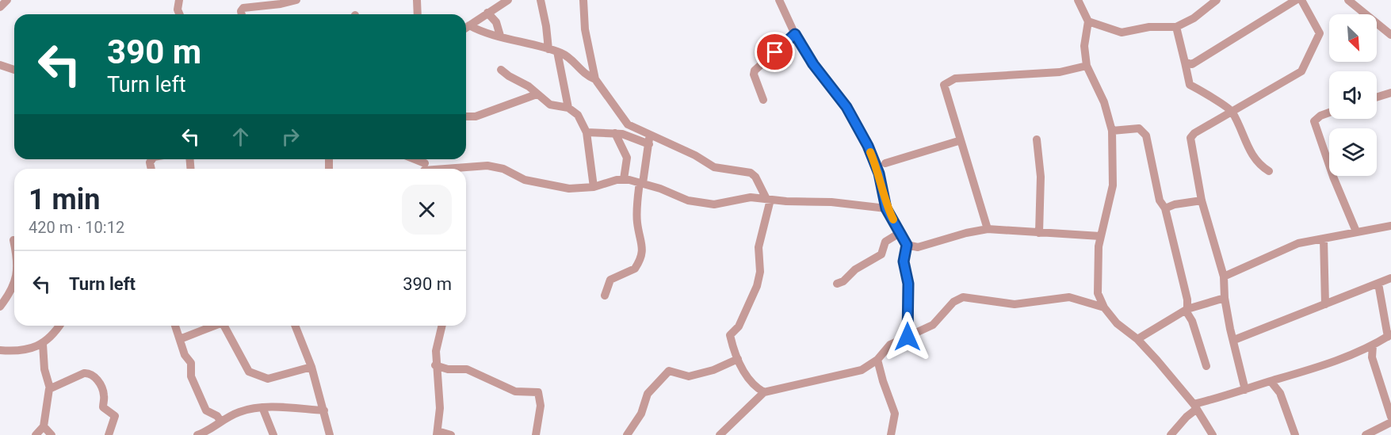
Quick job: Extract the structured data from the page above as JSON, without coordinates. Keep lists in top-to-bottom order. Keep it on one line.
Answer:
{"north":"bottom right","page":{"turn":["390 m","Turn left"],"heading":["1 min","420 m · 10:12"],"list":[{"name":"Turn left","value":"390 m"}]}}
